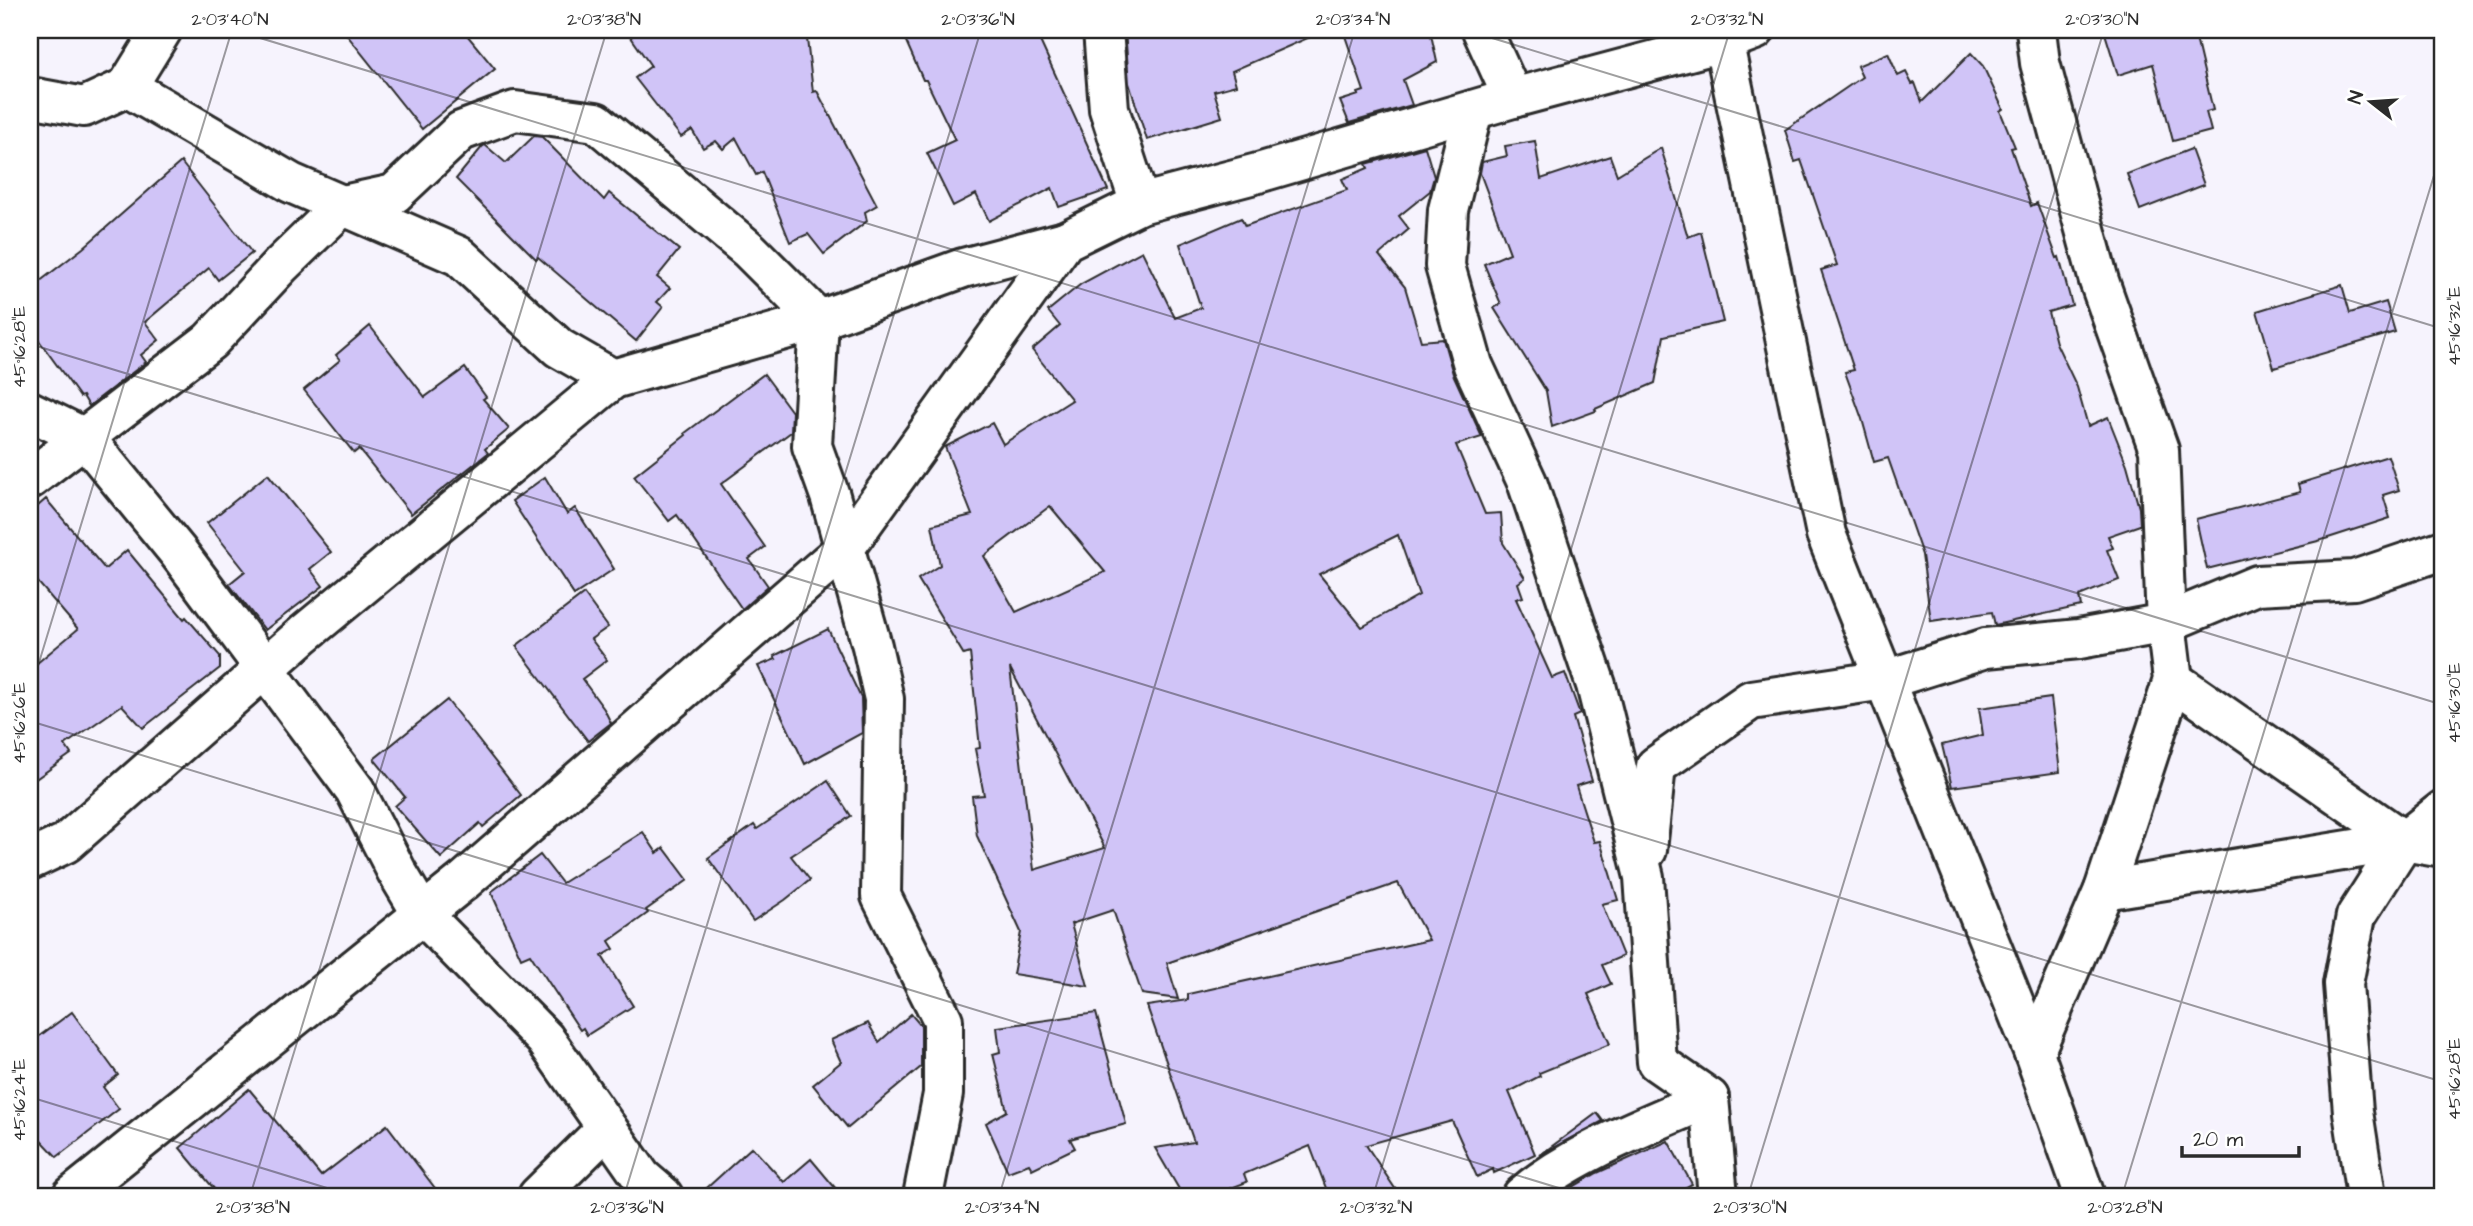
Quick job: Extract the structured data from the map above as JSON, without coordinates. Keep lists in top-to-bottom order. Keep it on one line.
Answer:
{"scale_bar":"20 m","north":"left","coordinates":["2°03'40\"N","2°03'38\"N","2°03'36\"N","2°03'34\"N","2°03'32\"N","2°03'30\"N","45°16'32\"E","45°16'28\"E","45°16'30\"E","45°16'26\"E","45°16'24\"E","2°03'28\"N"]}
